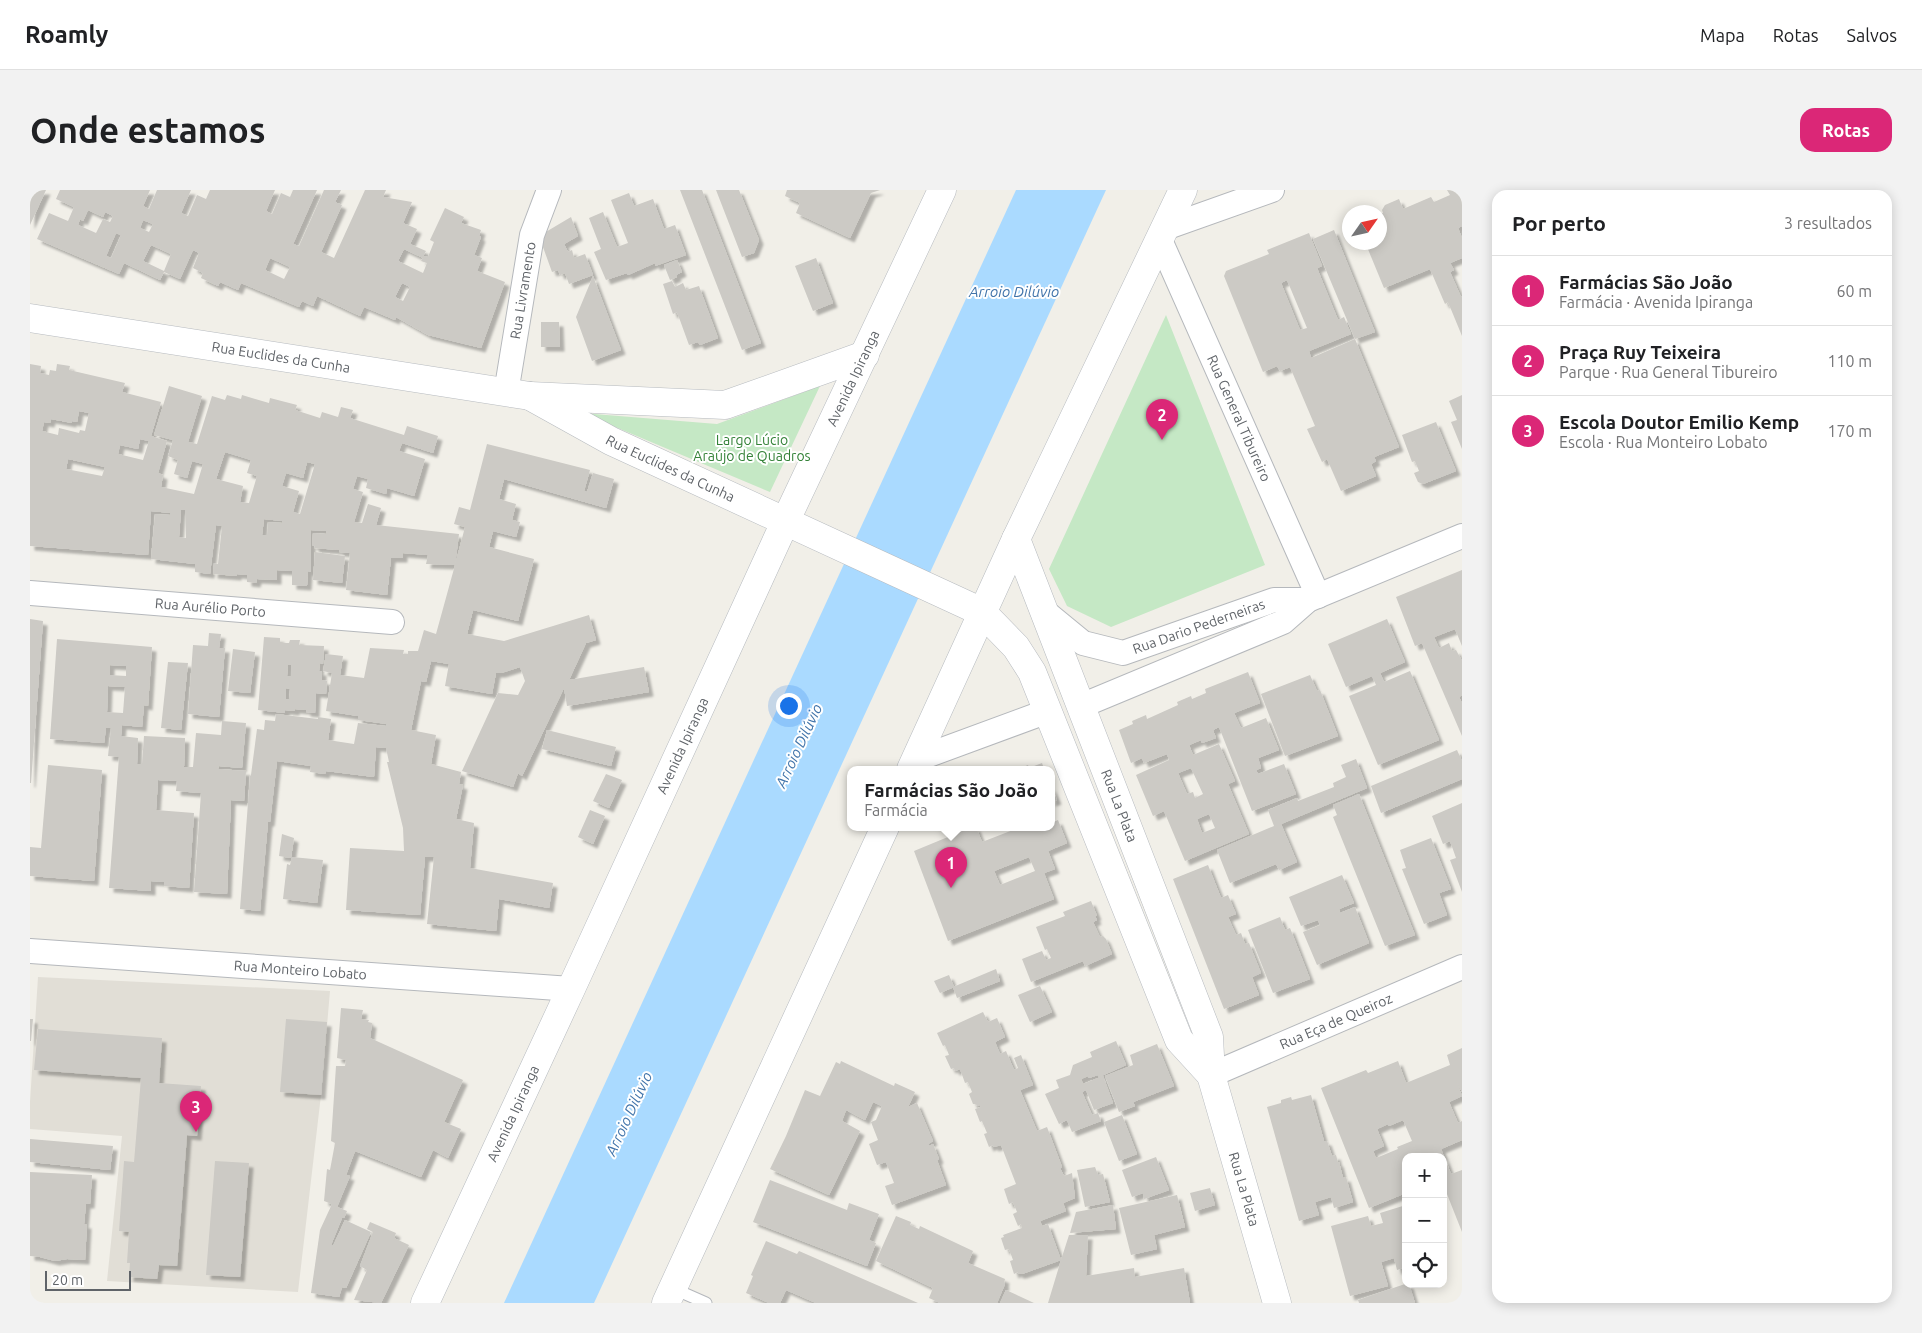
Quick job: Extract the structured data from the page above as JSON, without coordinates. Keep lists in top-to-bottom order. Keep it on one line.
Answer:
{"streets":{"street":["Rua Livramento","Rua Euclides da Cunha","Avenida Ipiranga","Rua General Tibureiro","Rua Aurélio Porto","Rua Dario Pederneiras","Rua La Plata","Rua Monteiro Lobato","Rua Eça de Queiroz"]},"crossings":[["Rua Livramento","Rua Euclides da Cunha"],["Rua Euclides da Cunha","Avenida Ipiranga"],["Rua Euclides da Cunha","Rua La Plata"],["Avenida Ipiranga","Rua Monteiro Lobato"],["Rua General Tibureiro","Rua Dario Pederneiras"],["Rua Dario Pederneiras","Rua La Plata"],["Rua La Plata","Rua Eça de Queiroz"]],"water":["Arroio Dilúvio"],"parks":["Largo Lúcio Araújo de Quadros"],"scale_bar":"20 m","north":"top right","page":{"header":"Roamly","nav":["Mapa","Rotas","Salvos"],"buttons":"Rotas","title":"Onde estamos","heading":["Por perto","3 resultados"],"list":[{"mark":"1","name":"Farmácias São João","note":"Farmácia · Avenida Ipiranga","value":"60 m"},{"mark":"2","name":"Praça Ruy Teixeira","note":"Parque · Rua General Tibureiro","value":"110 m"},{"mark":"3","name":"Escola Doutor Emilio Kemp","note":"Escola · Rua Monteiro Lobato","value":"170 m"}],"pins":["2","1","3"],"popup":["Farmácias São João","Farmácia"],"map_buttons":["+","−"],"scale":"20 m"}}
